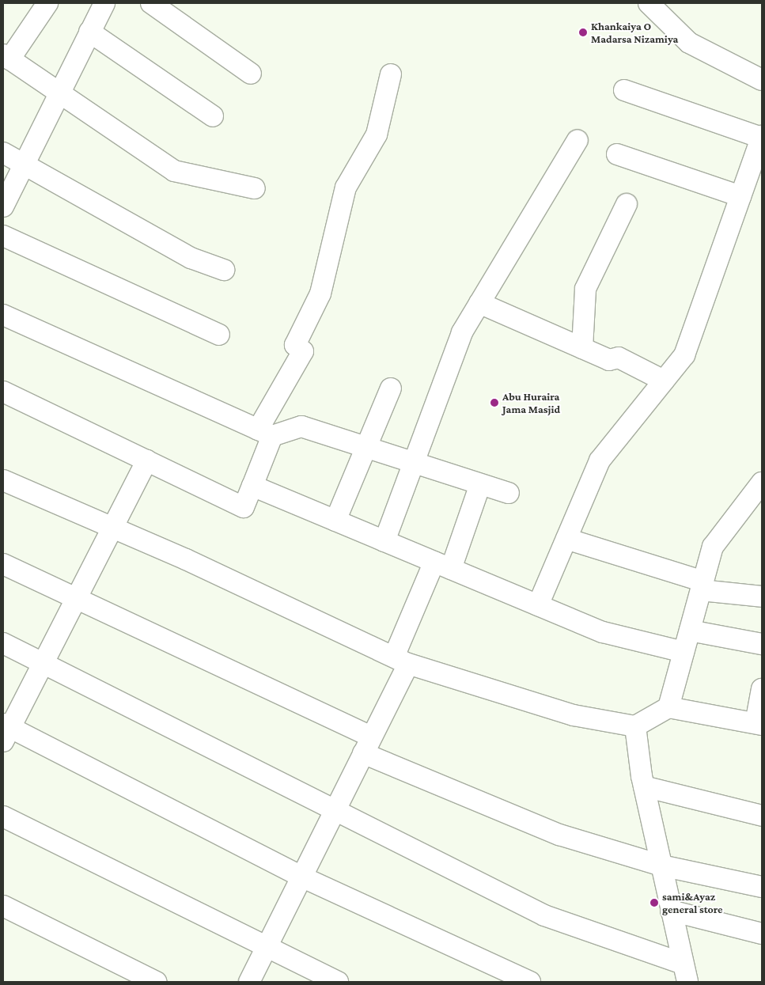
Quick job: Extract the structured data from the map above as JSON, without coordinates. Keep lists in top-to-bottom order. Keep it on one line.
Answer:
{"places":["Khankaiya O Madarsa Nizamiya","Abu Huraira Jama Masjid","sami&Ayaz general store"]}
